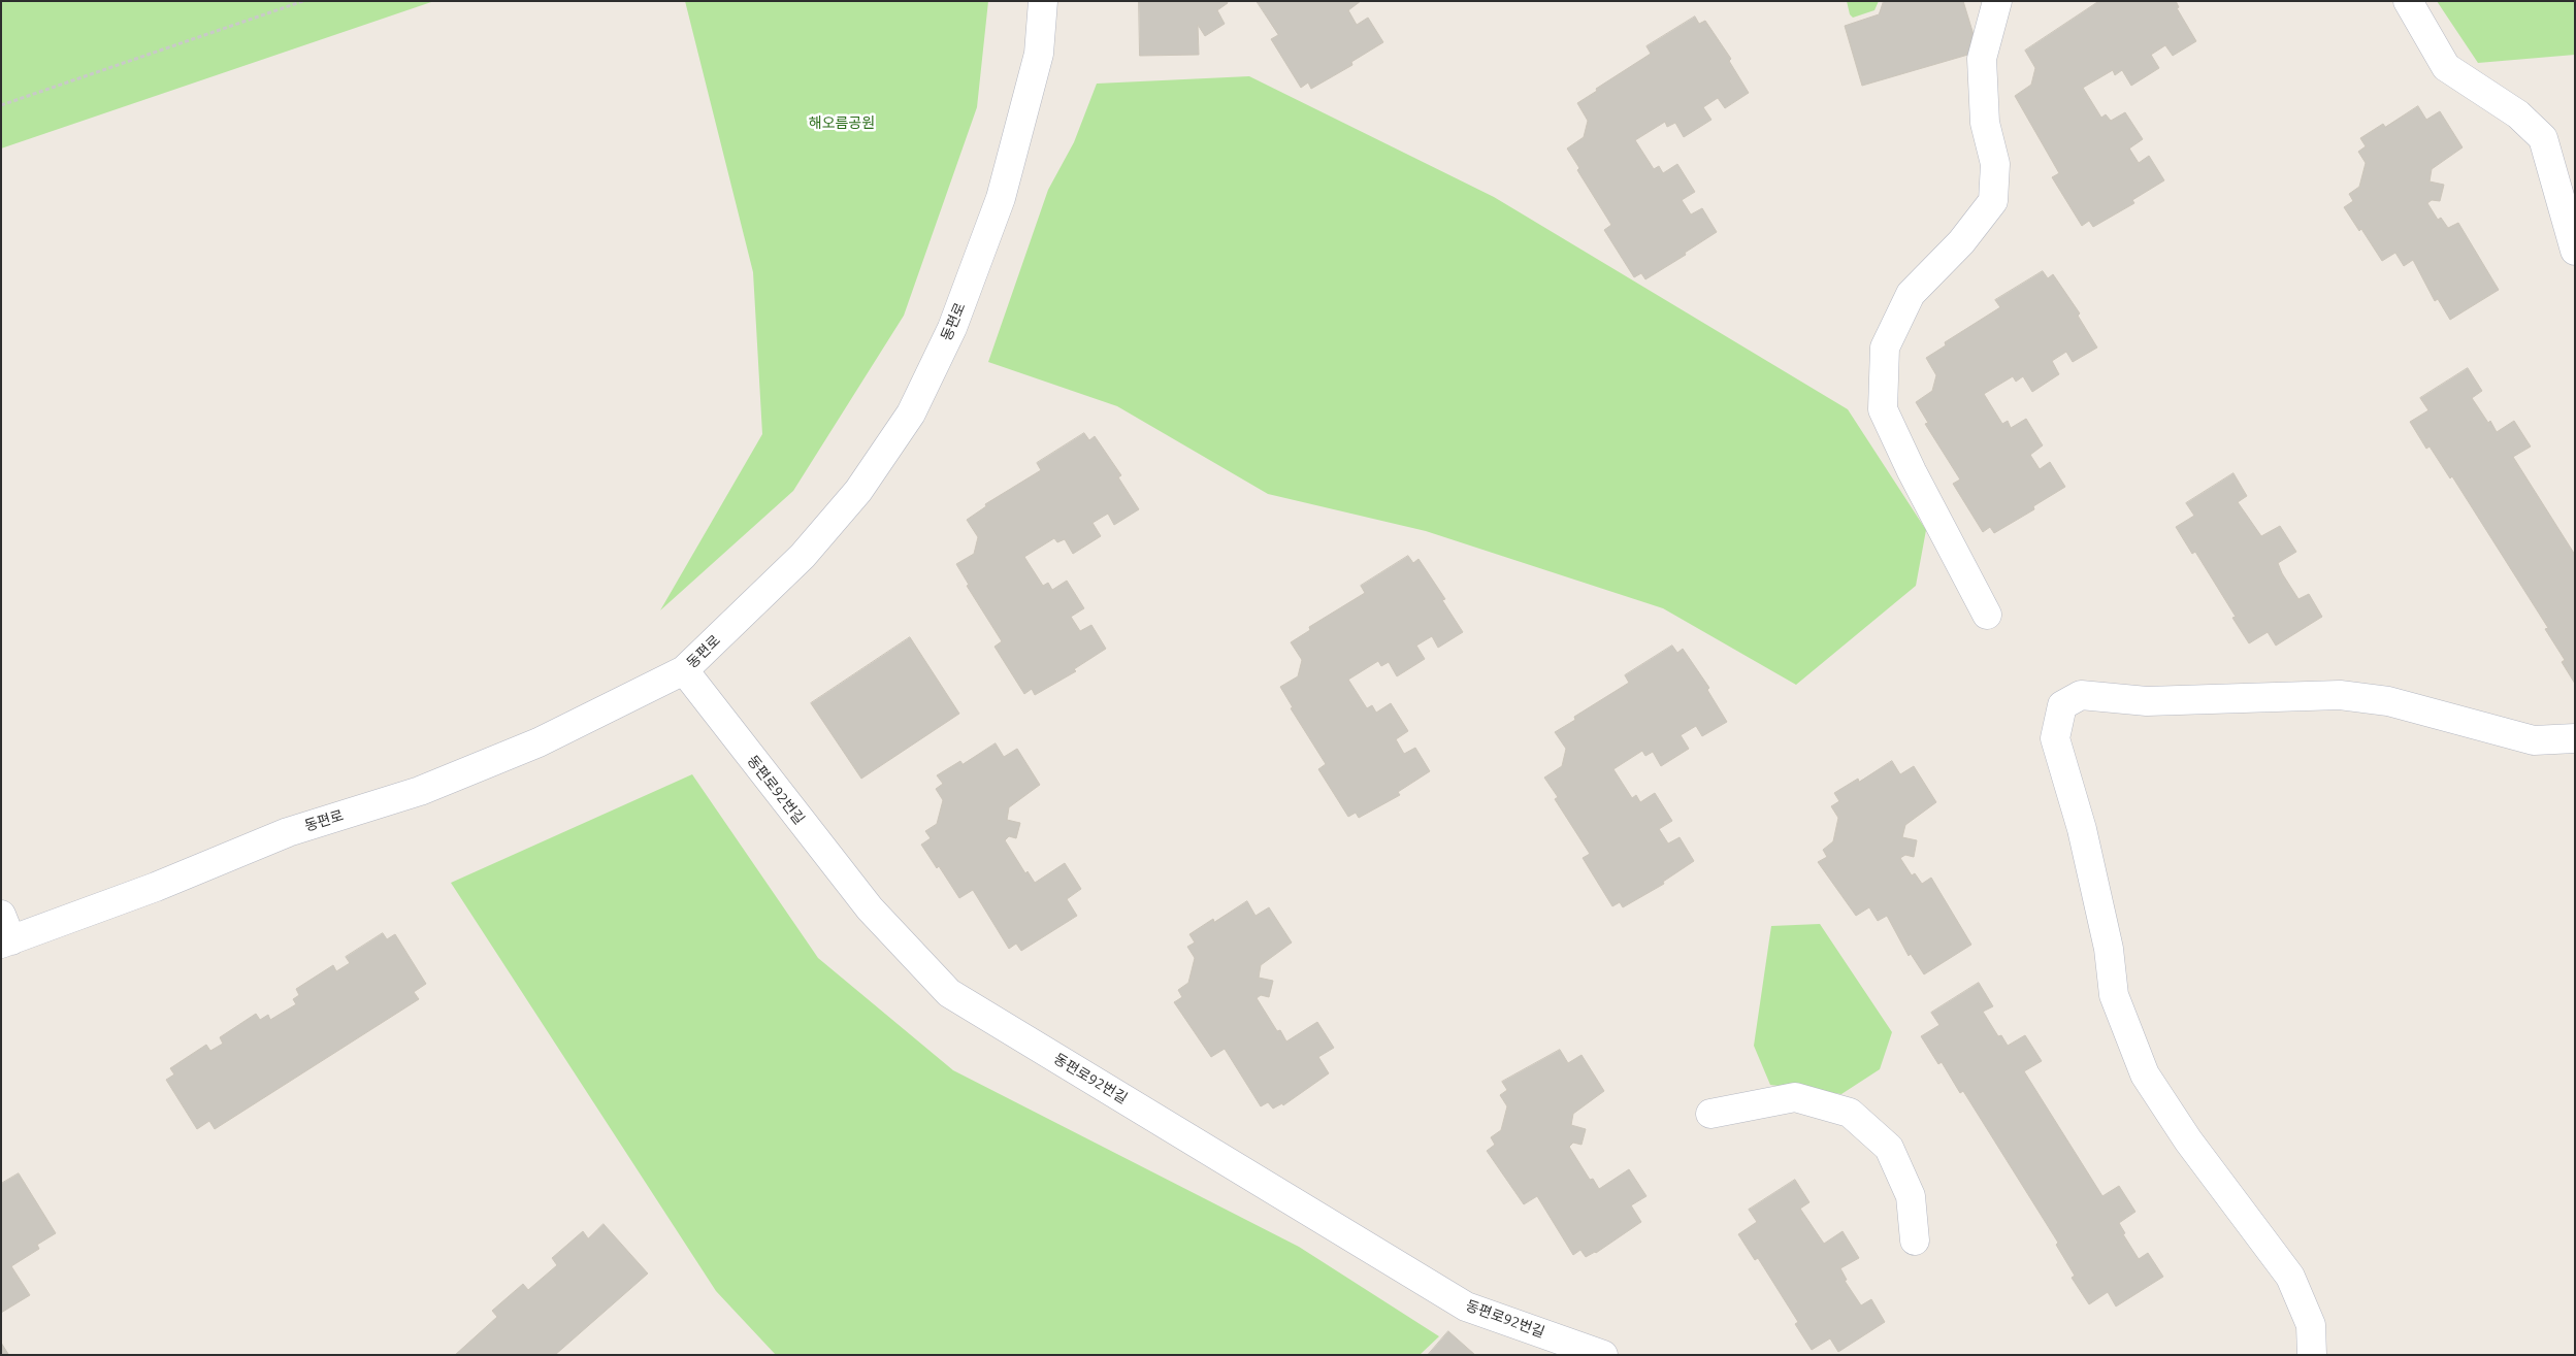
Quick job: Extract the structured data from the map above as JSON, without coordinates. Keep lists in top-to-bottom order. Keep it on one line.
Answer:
{"streets":{"street":["동편로","동편로92번길"]},"crossings":[["동편로","동편로92번길"]],"parks":["해오름공원"]}
